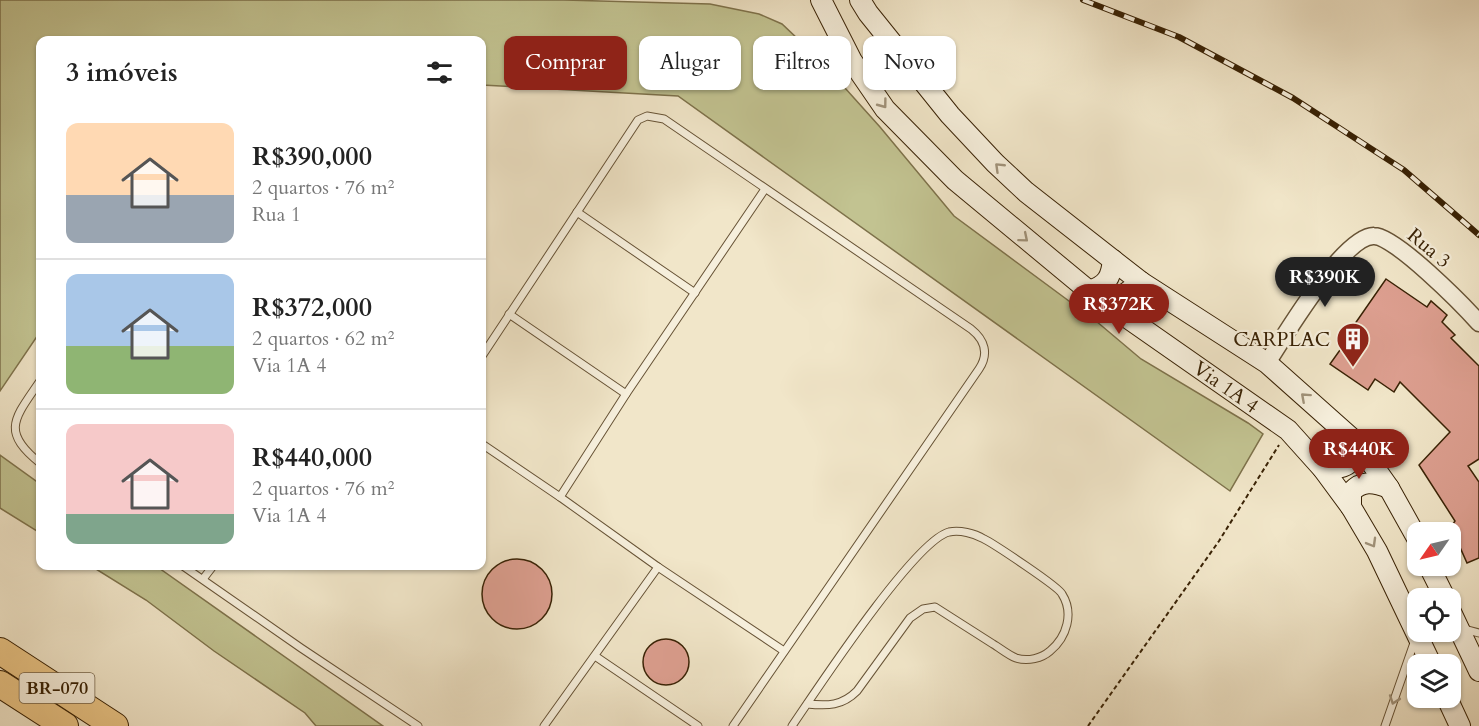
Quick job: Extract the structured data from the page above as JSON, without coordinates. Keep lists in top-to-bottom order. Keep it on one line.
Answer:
{"streets":{"highway":["BR-070"],"main road":["Via 1A 4"],"street":["Rua 3"]},"crossings":[["Rua 3","Via 1A 4"]],"places":{"building":["CARPLAC"]},"north":"bottom left","page":{"chip":["Comprar","Alugar","Filtros","Novo"],"heading":"3 imóveis","list":[{"name":"R$390,000","note":"2 quartos · 76 m² · Rua 1"},{"name":"R$372,000","note":"2 quartos · 62 m² · Via 1A 4"},{"name":"R$440,000","note":"2 quartos · 76 m² · Via 1A 4"}],"price":["R$390K","R$372K","R$440K"]}}
